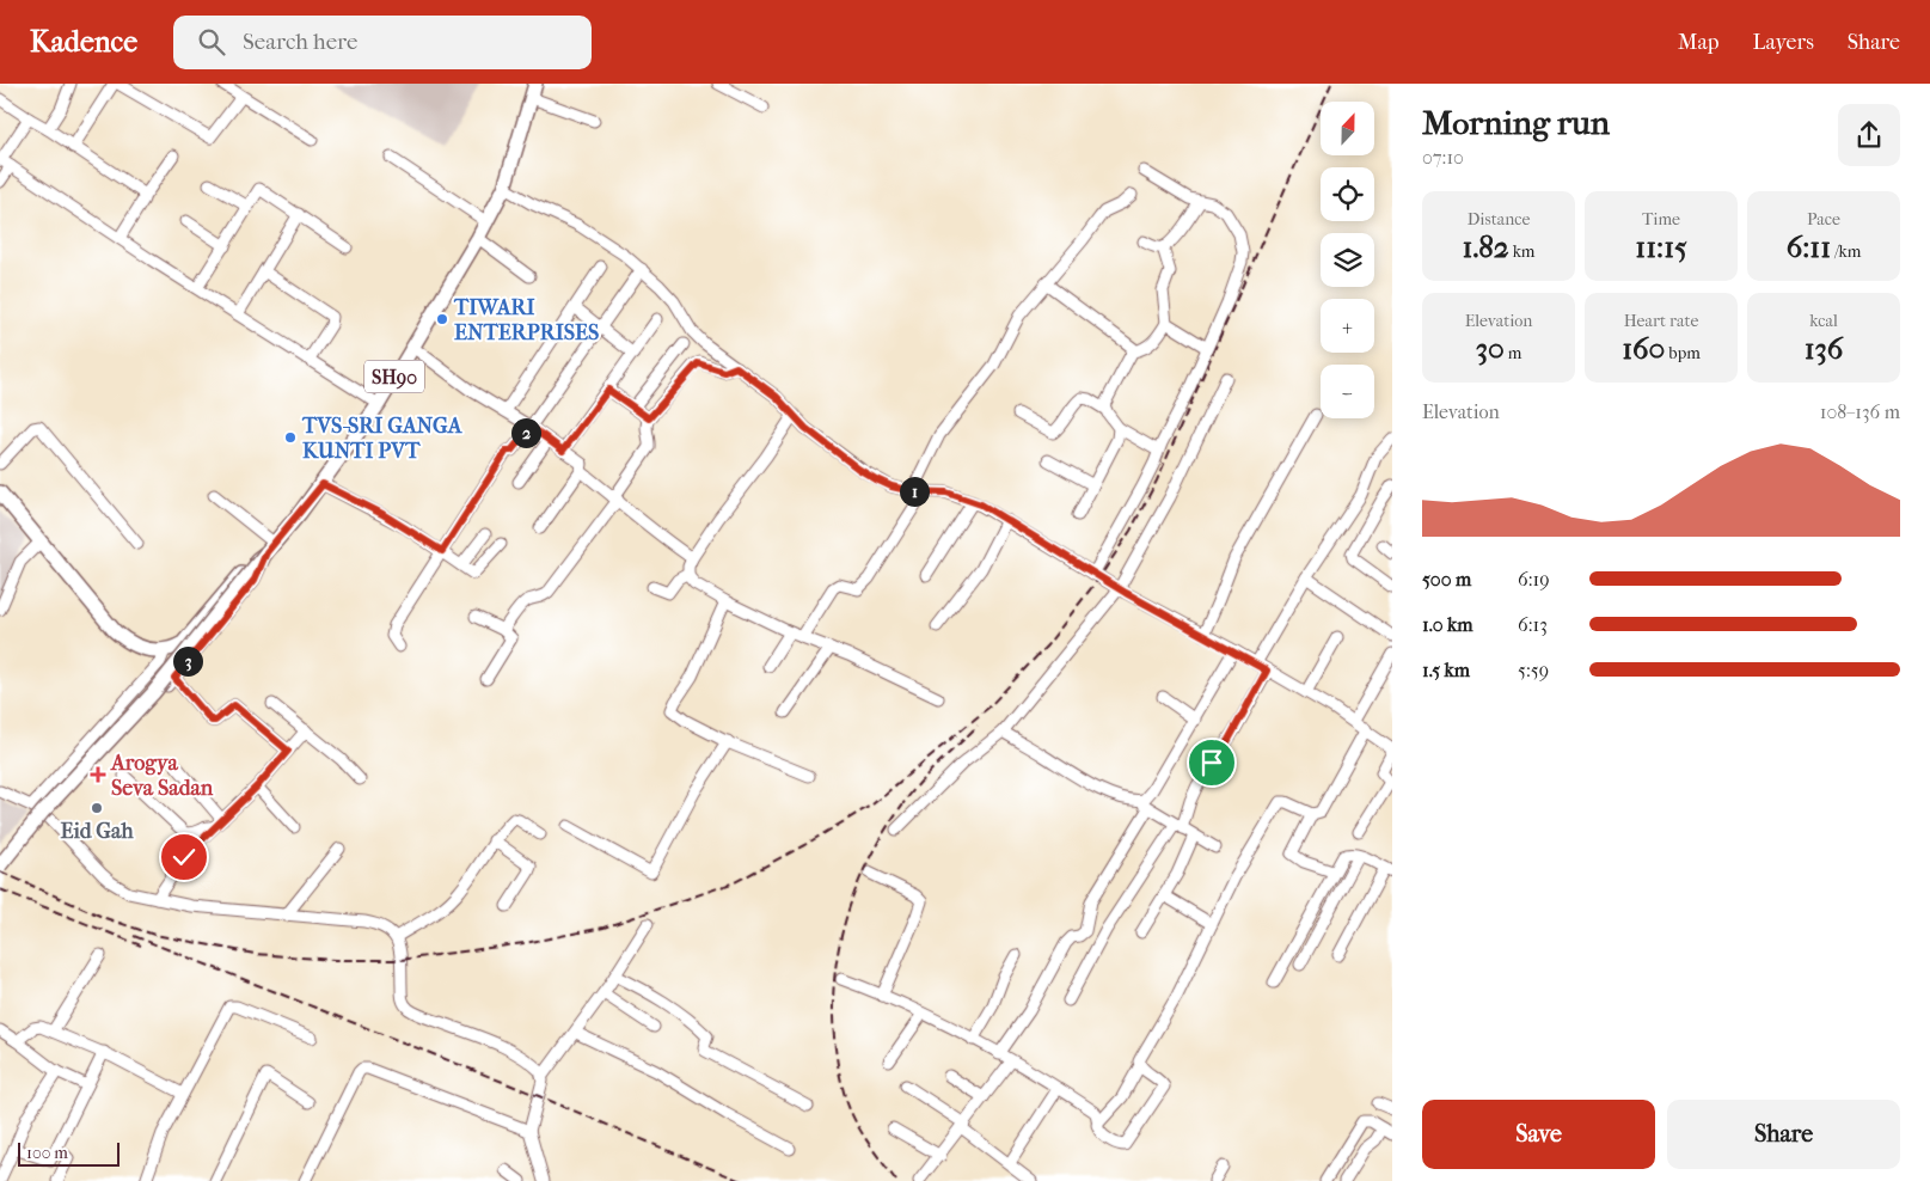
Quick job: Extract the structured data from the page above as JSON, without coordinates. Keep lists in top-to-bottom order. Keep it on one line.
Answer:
{"streets":{"main road":["SH90"]},"places":{"other":["TIWARI ENTERPRISES","TVS-SRI GANGA KUNTI PVT","Eid Gah"],"health":["Arogya Seva Sadan"]},"scale_bar":"100 m","north":"top","page":{"header":"Kadence","search":"Search here","nav":["Map","Layers","Share"],"heading":["Morning run","07:10"],"map_buttons":["+","−"],"stats":[["Distance","1.82 km"],["Time","11:15"],["Pace","6:11 /km"],["Elevation","30 m"],["Heart rate","160 bpm"],["kcal","136"]],"chart":["Elevation","108–136 m"],"pins":["2","1","3"],"list":[{"name":"500 m","note":"6:19"},{"name":"1.0 km","note":"6:13"},{"name":"1.5 km","note":"5:59"}],"buttons":["Save","Share"],"scale":"100 m"}}
